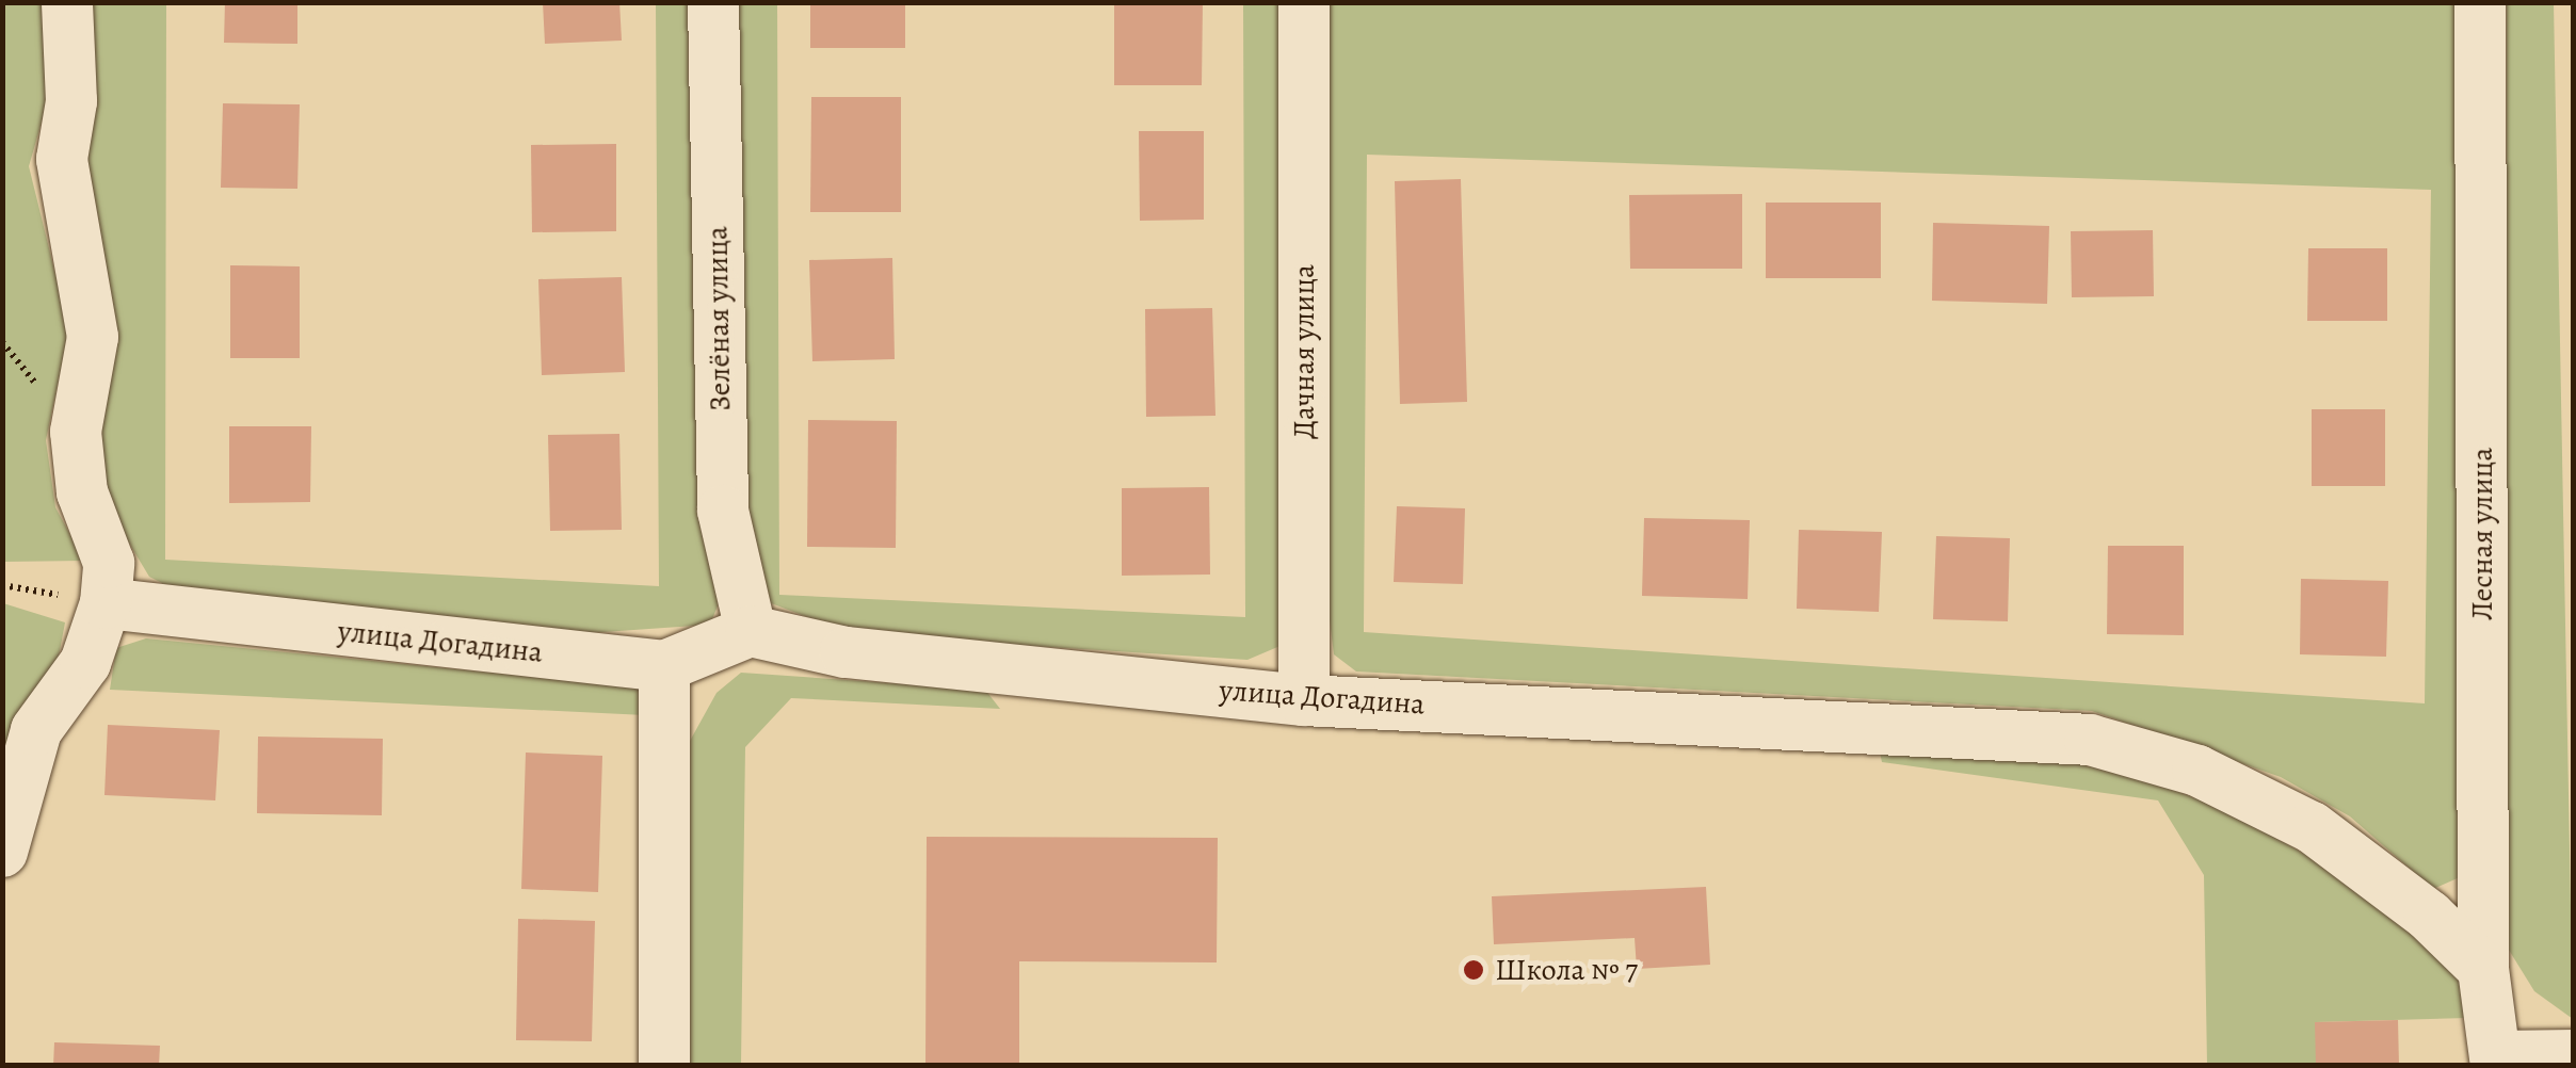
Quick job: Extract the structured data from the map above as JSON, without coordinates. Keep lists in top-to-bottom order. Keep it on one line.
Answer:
{"streets":{"street":["Зелёная улица","Дачная улица","Лесная улица","улица Догадина"]},"crossings":[["Зелёная улица","улица Догадина"],["Дачная улица","улица Догадина"],["Лесная улица","улица Догадина"]],"places":["Школа № 7"]}
